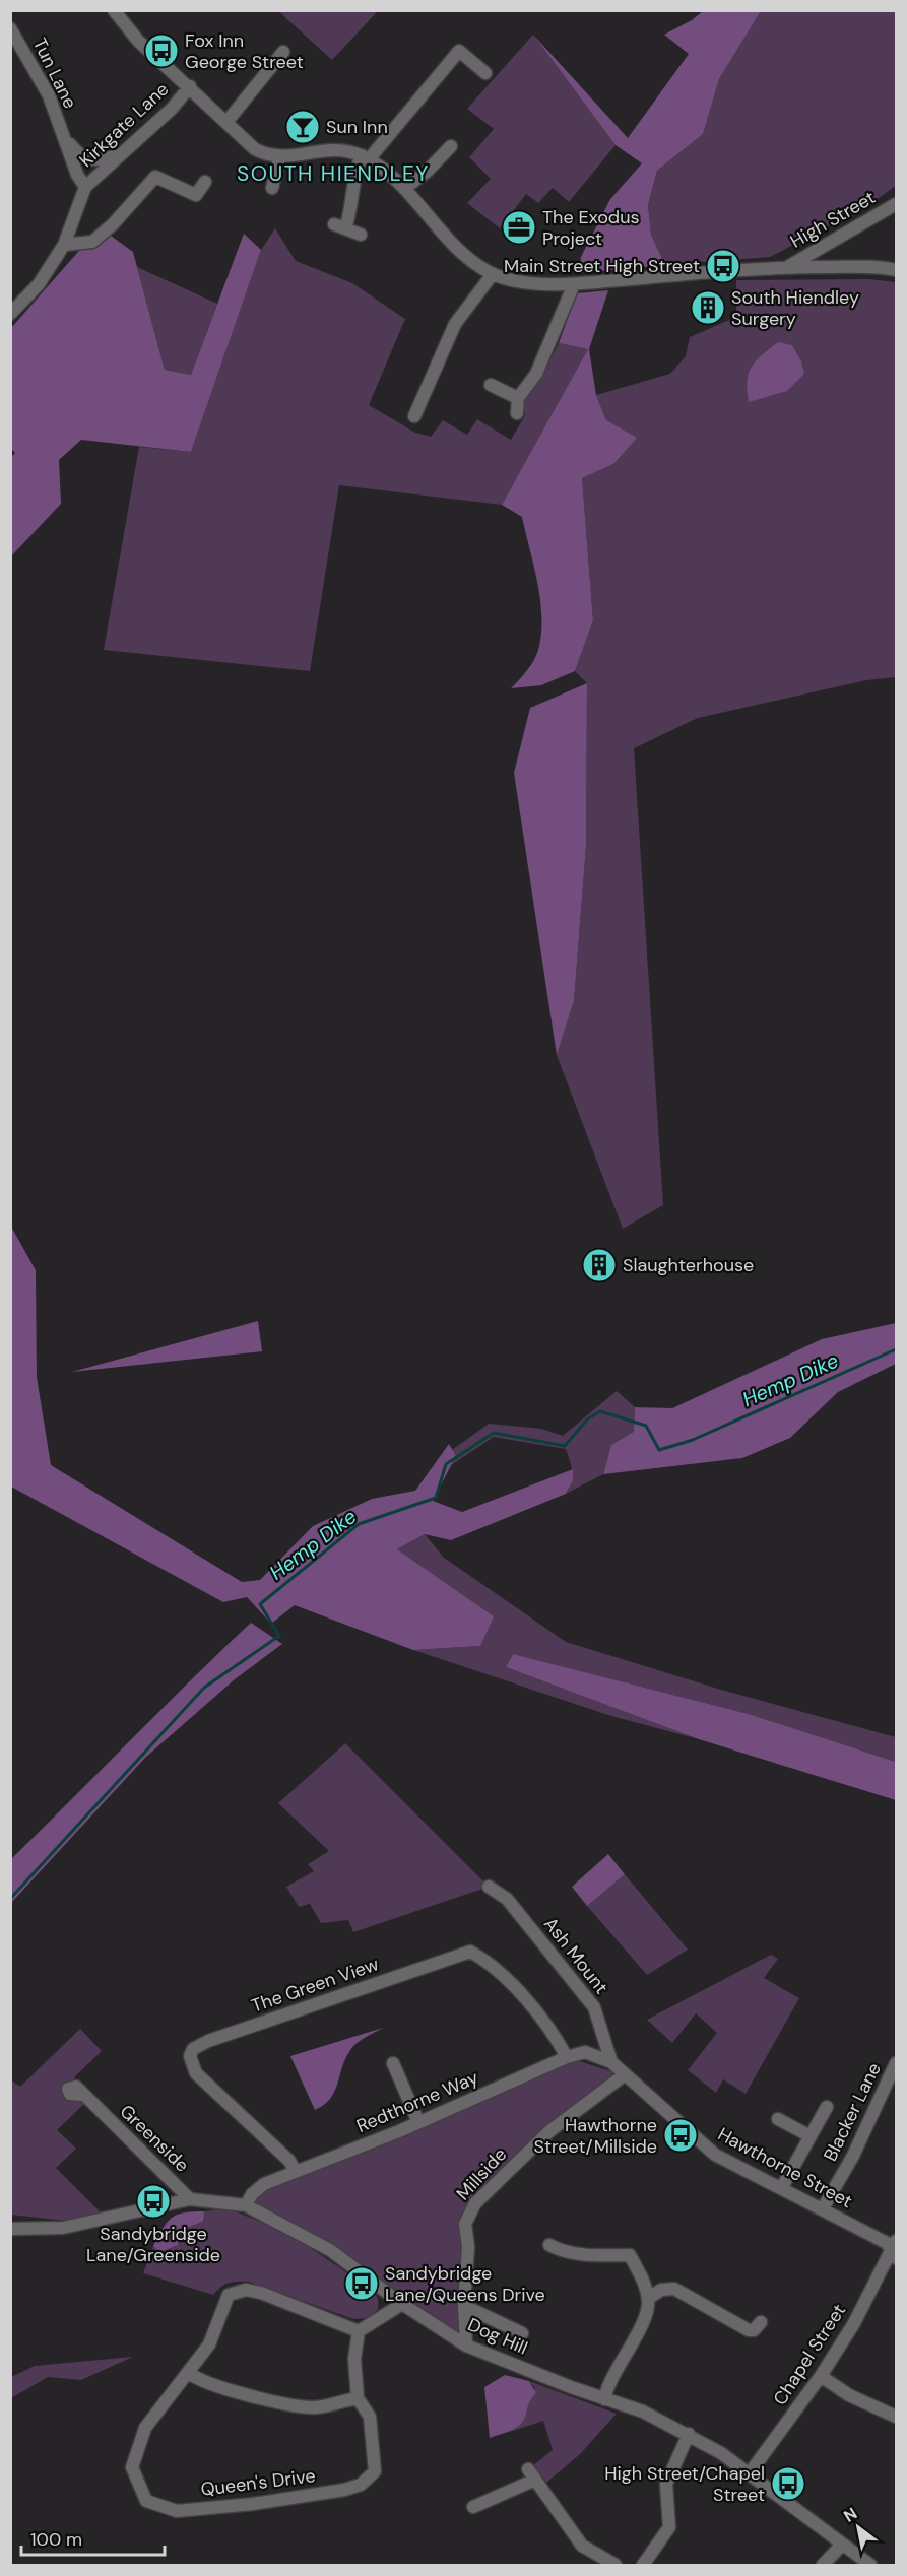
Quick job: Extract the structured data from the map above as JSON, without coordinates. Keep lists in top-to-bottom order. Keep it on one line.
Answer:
{"streets":{"street":["Tun Lane","Kirkgate Lane","High Street","Ash Mount","The Green View","Redthorne Way","Blacker Lane","Greenside","Hawthorne Street","Millside","Dog Hill","Chapel Street","Queen's Drive"]},"crossings":[["Tun Lane","Kirkgate Lane"],["Ash Mount","Redthorne Way"],["Ash Mount","Hawthorne Street"],["The Green View","Redthorne Way"],["Redthorne Way","Hawthorne Street"],["Redthorne Way","Dog Hill"],["Blacker Lane","Hawthorne Street"],["Hawthorne Street","Millside"],["Hawthorne Street","Chapel Street"],["Millside","Dog Hill"],["Dog Hill","Chapel Street"]],"districts":["SOUTH HIENDLEY"],"water":["Hemp Dike"],"places":{"bus stop":["Fox Inn George Street","Main Street High Street","Hawthorne Street/Millside","Sandybridge Lane/Greenside","Sandybridge Lane/Queens Drive","High Street/Chapel Street"],"bar":["Sun Inn"],"office":["The Exodus Project"],"building":["South Hiendley Surgery","Slaughterhouse"]},"scale_bar":"100 m","north":"top left"}
